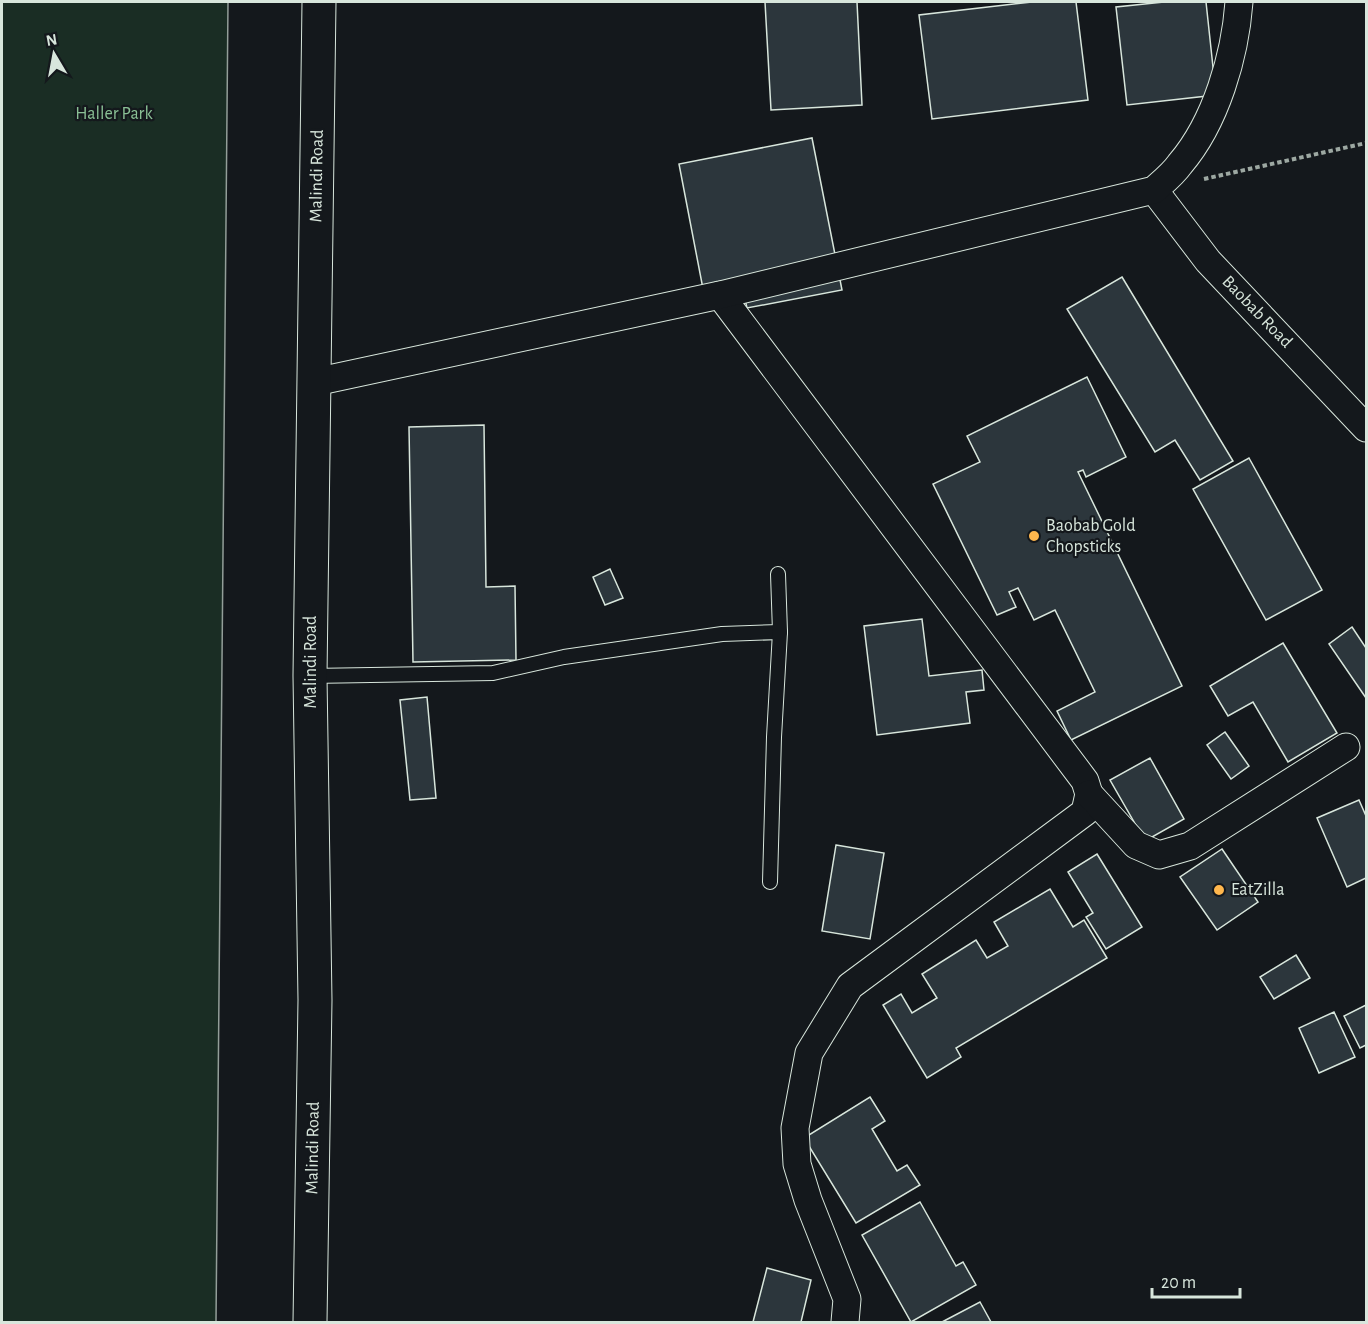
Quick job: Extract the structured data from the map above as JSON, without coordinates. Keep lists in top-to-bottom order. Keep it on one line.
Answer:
{"streets":{"highway":["Malindi Road"],"street":["Baobab Road"]},"parks":["Haller Park"],"places":["Baobab Gold Chopsticks","EatZilla"],"scale_bar":"20 m","north":"top"}
